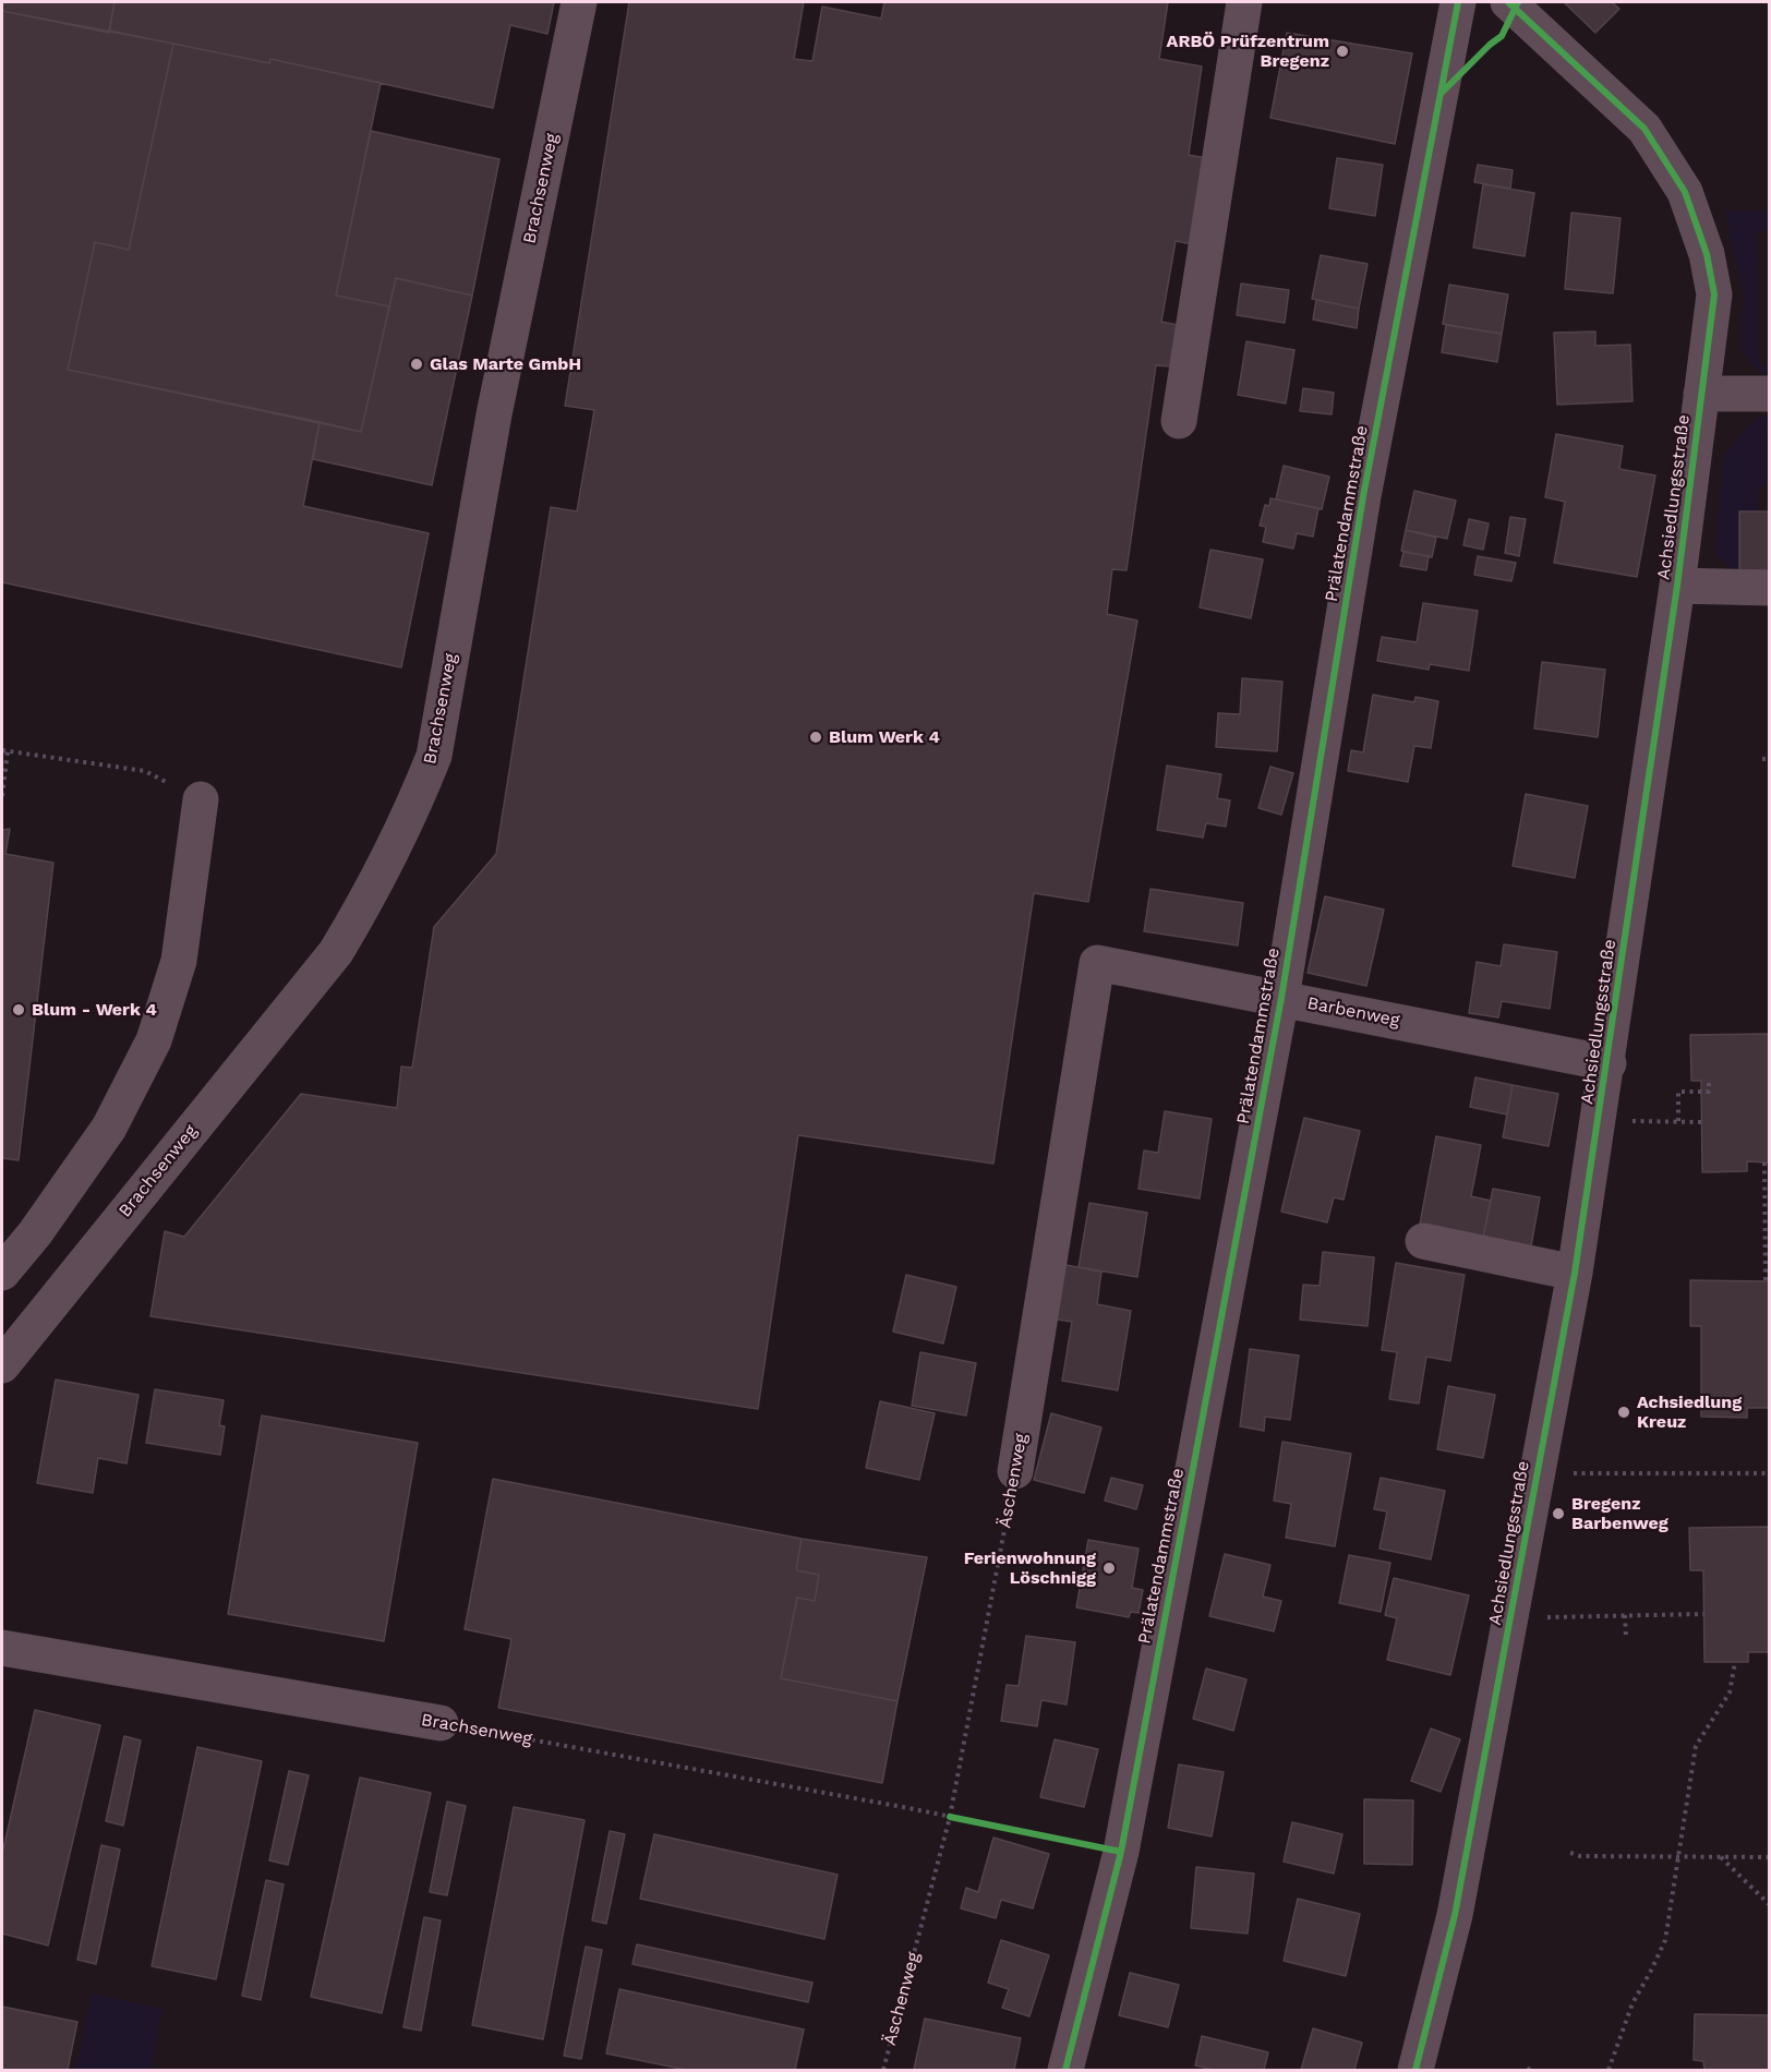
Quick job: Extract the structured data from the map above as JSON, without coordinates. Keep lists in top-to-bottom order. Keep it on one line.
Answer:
{"streets":{"street":["Brachsenweg","Achsiedlungsstraße","Prälatendammstraße","Barbenweg","Äschenweg"]},"crossings":[["Brachsenweg","Prälatendammstraße"],["Brachsenweg","Äschenweg"],["Achsiedlungsstraße","Barbenweg"],["Prälatendammstraße","Barbenweg"],["Barbenweg","Äschenweg"]],"places":["ARBÖ Prüfzentrum Bregenz","Glas Marte GmbH","Blum Werk 4","Blum - Werk 4","Achsiedlung Kreuz","Bregenz Barbenweg","Ferienwohnung Löschnigg"]}
